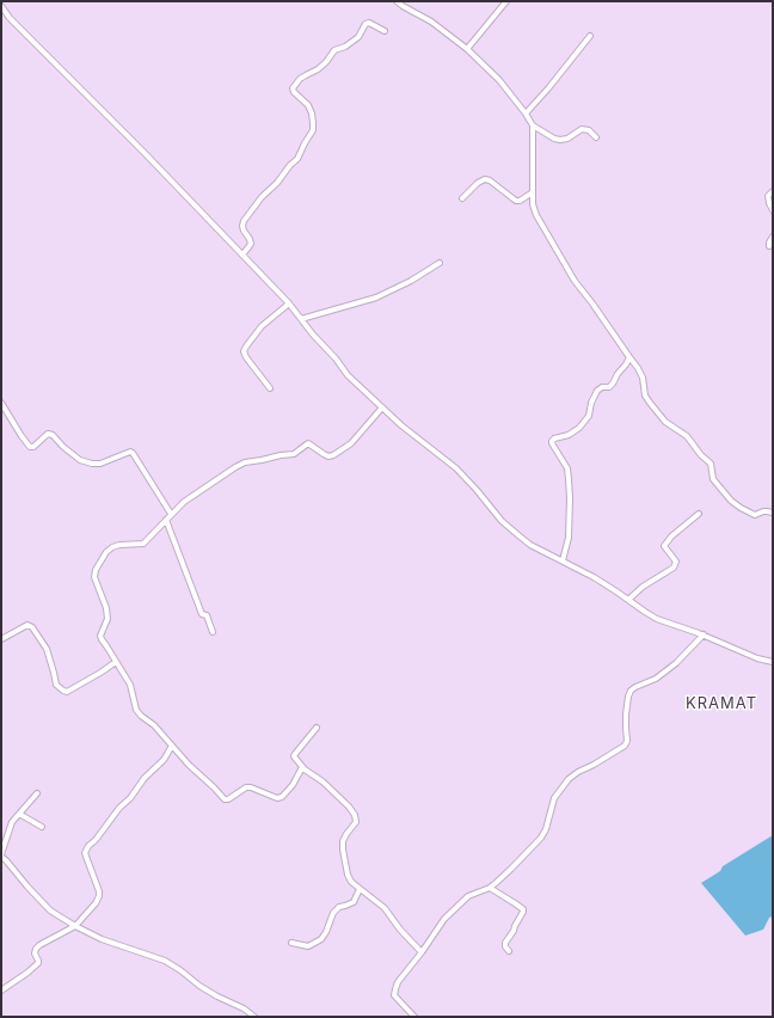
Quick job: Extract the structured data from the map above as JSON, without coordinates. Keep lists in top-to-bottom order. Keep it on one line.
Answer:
{"districts":["KRAMAT"]}
